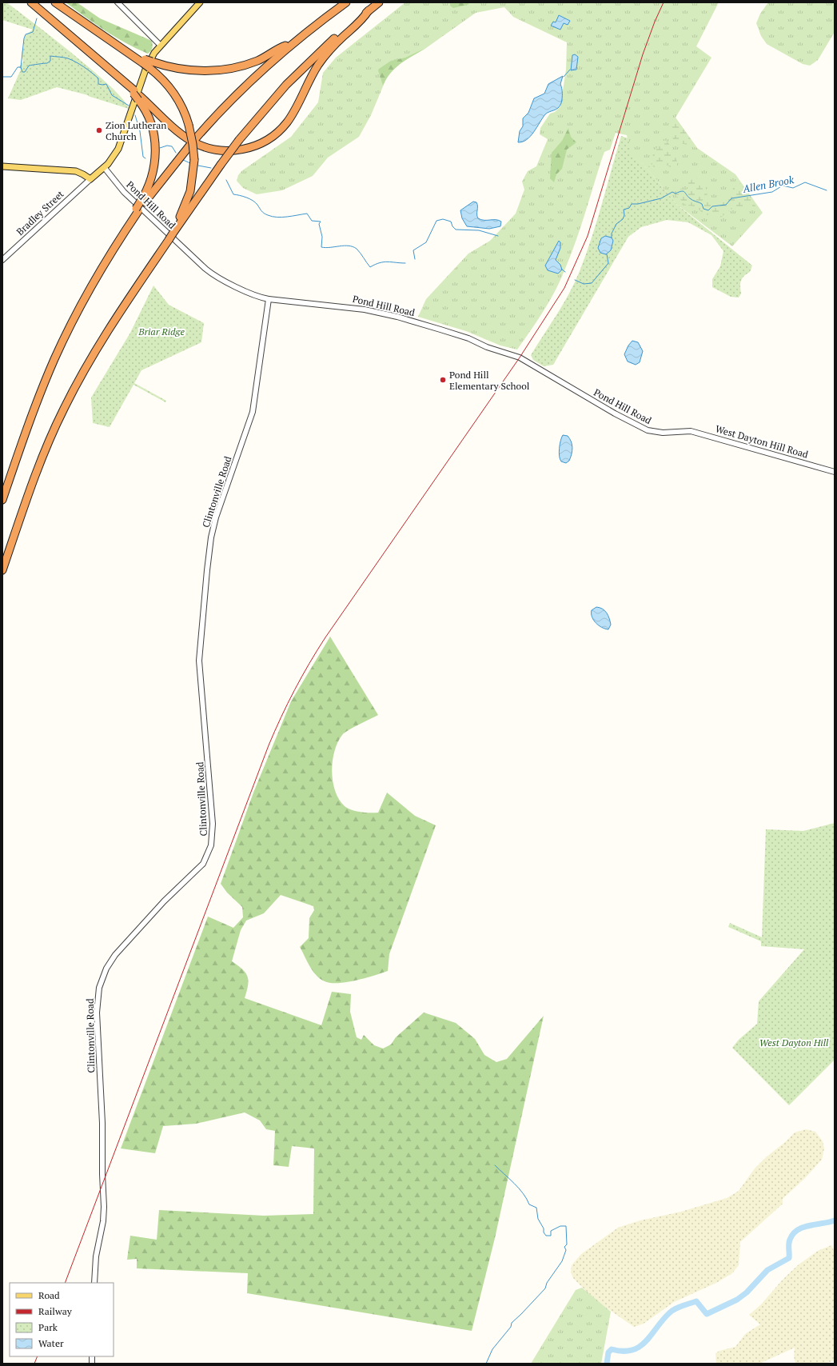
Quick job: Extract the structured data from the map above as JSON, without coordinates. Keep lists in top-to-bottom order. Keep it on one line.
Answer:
{"streets":{"street":["Pond Hill Road","Bradley Street","West Dayton Hill Road","Clintonville Road"]},"crossings":[["Pond Hill Road","West Dayton Hill Road"],["Pond Hill Road","Clintonville Road"]],"water":["Allen Brook"],"parks":["Briar Ridge","West Dayton Hill"],"places":["Zion Lutheran Church","Pond Hill Elementary School"],"legend":["Road","Railway","Park","Water"]}
